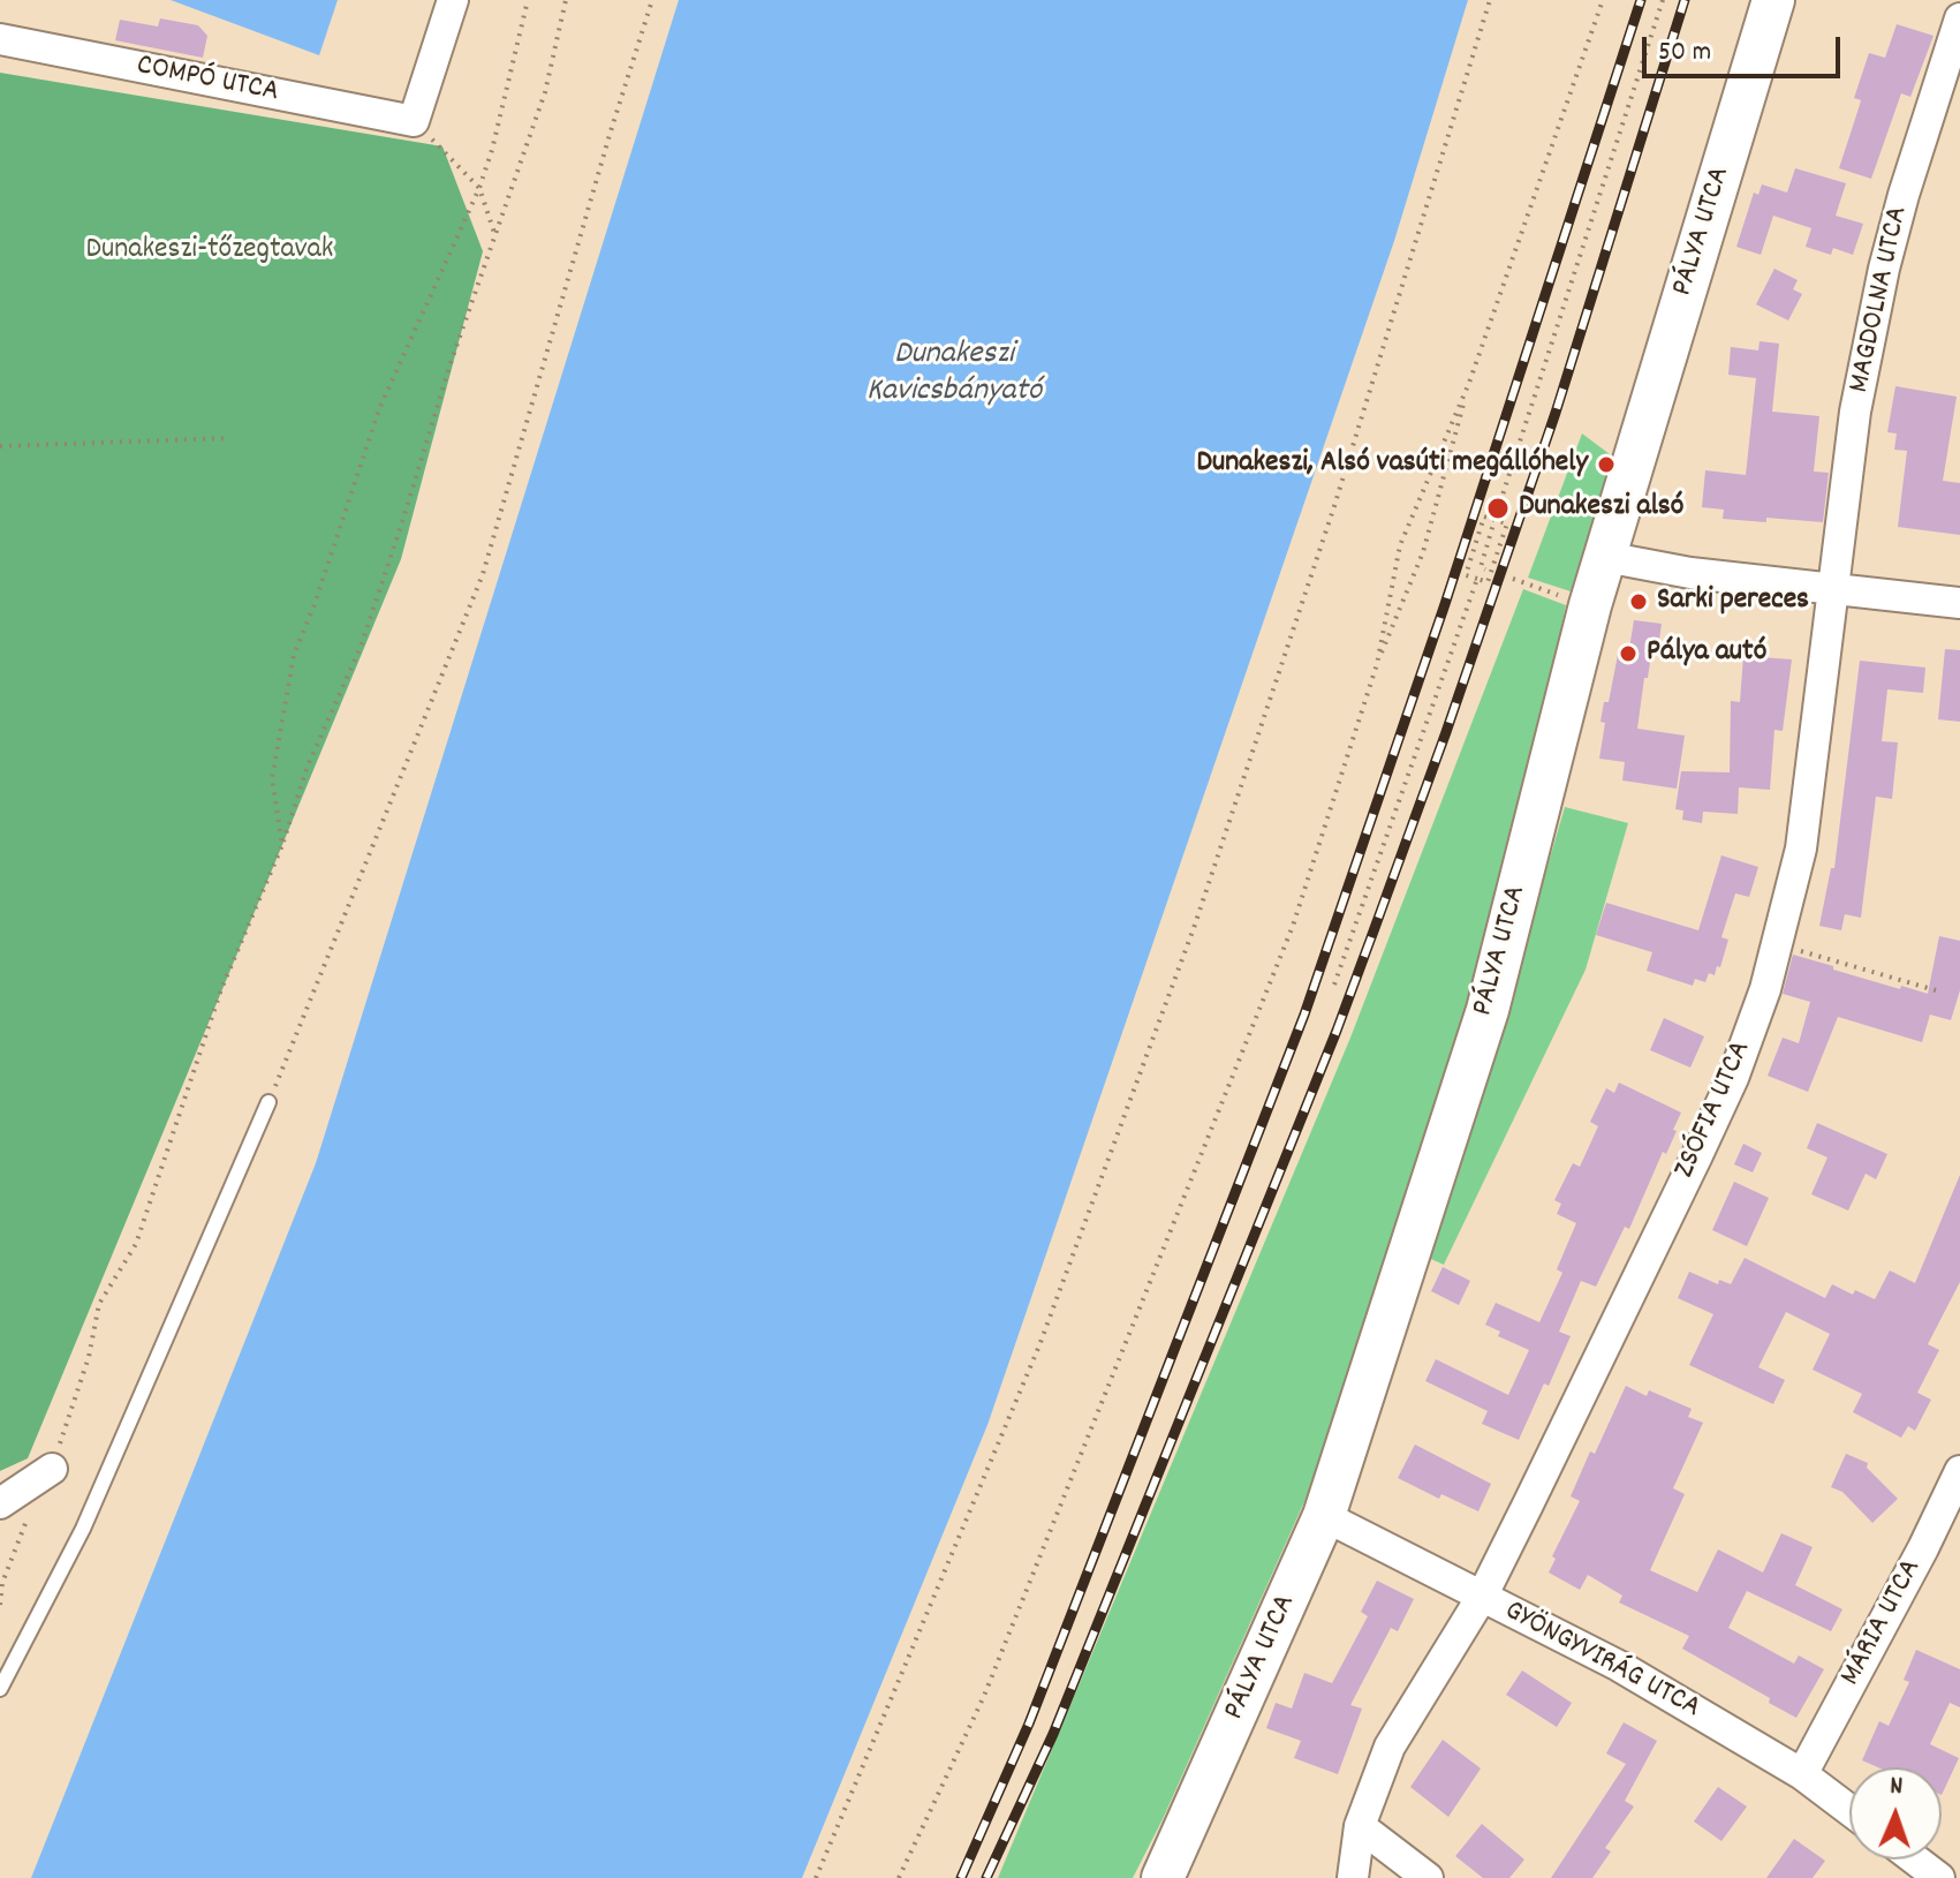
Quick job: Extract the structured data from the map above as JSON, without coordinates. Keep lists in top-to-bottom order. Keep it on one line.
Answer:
{"streets":{"street":["COMPÓ UTCA","PÁLYA UTCA","MAGDOLNA UTCA","ZSÓFIA UTCA","MÁRIA UTCA","GYÖNGYVIRÁG UTCA"]},"crossings":[["PÁLYA UTCA","GYÖNGYVIRÁG UTCA"],["MAGDOLNA UTCA","ZSÓFIA UTCA"],["ZSÓFIA UTCA","GYÖNGYVIRÁG UTCA"],["MÁRIA UTCA","GYÖNGYVIRÁG UTCA"]],"water":["Dunakeszi Kavicsbányató"],"parks":["Dunakeszi-tőzegtavak"],"places":["Dunakeszi, Alsó vasúti megállóhely","Dunakeszi alsó","Sarki pereces","Pálya autó"],"scale_bar":"50 m","north":"top"}
